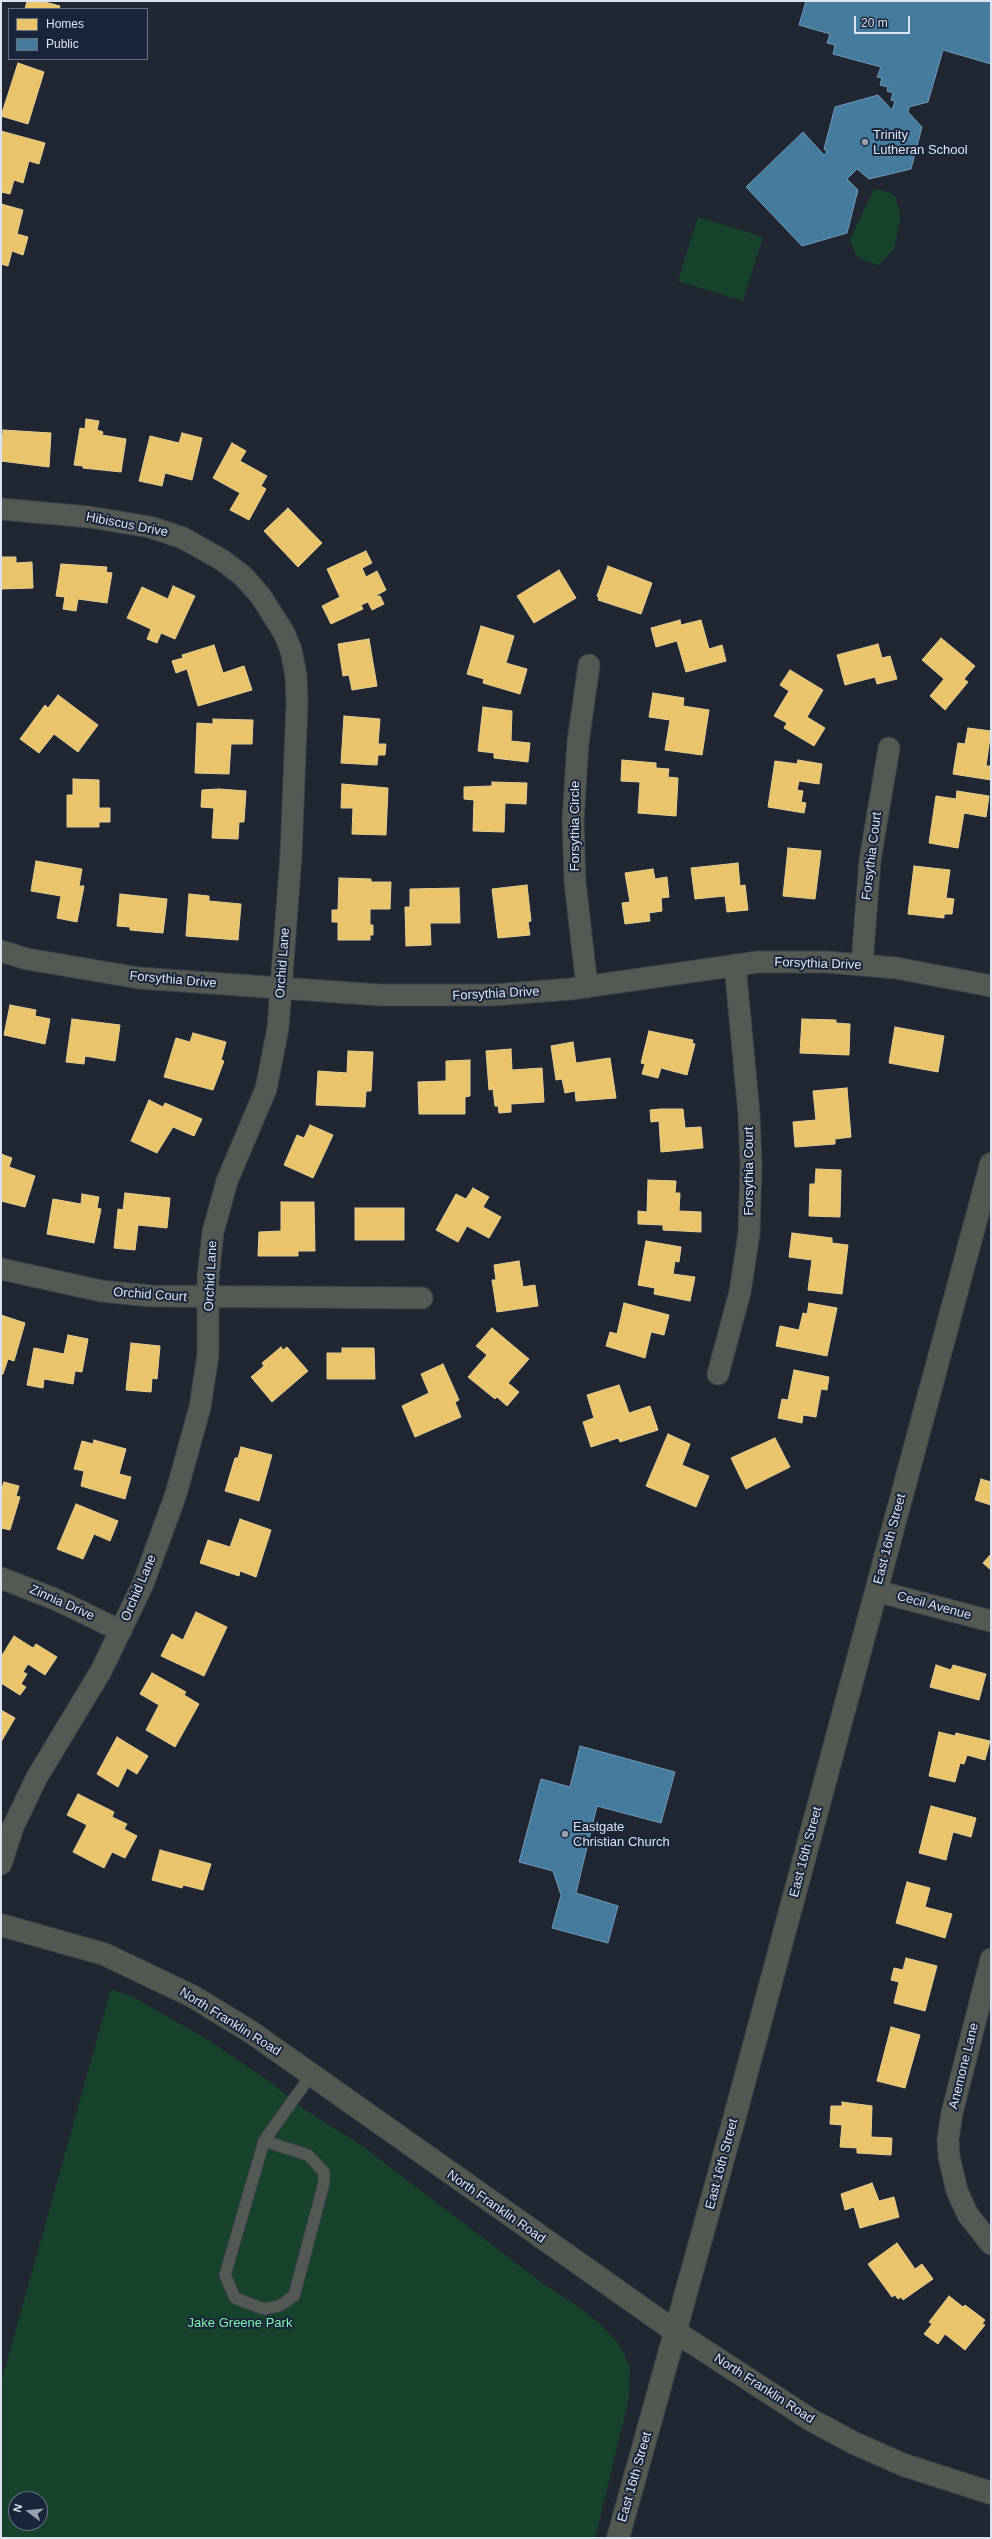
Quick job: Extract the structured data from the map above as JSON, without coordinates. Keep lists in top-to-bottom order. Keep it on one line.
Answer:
{"streets":{"street":["Hibiscus Drive","Forsythia Circle","Forsythia Court","Orchid Lane","Forsythia Drive","Orchid Court","East 16th Street","Zinnia Drive","Cecil Avenue","North Franklin Road","Anemone Lane"]},"crossings":[["Hibiscus Drive","Orchid Lane"],["Forsythia Circle","Forsythia Drive"],["Forsythia Court","Forsythia Drive"],["Orchid Lane","Forsythia Drive"],["Orchid Lane","Orchid Court"],["Orchid Lane","Zinnia Drive"],["East 16th Street","Cecil Avenue"],["East 16th Street","North Franklin Road"]],"parks":["Jake Greene Park"],"places":["Trinity Lutheran School","Eastgate Christian Church"],"legend":["Homes","Public"],"scale_bar":"20 m","north":"left"}
